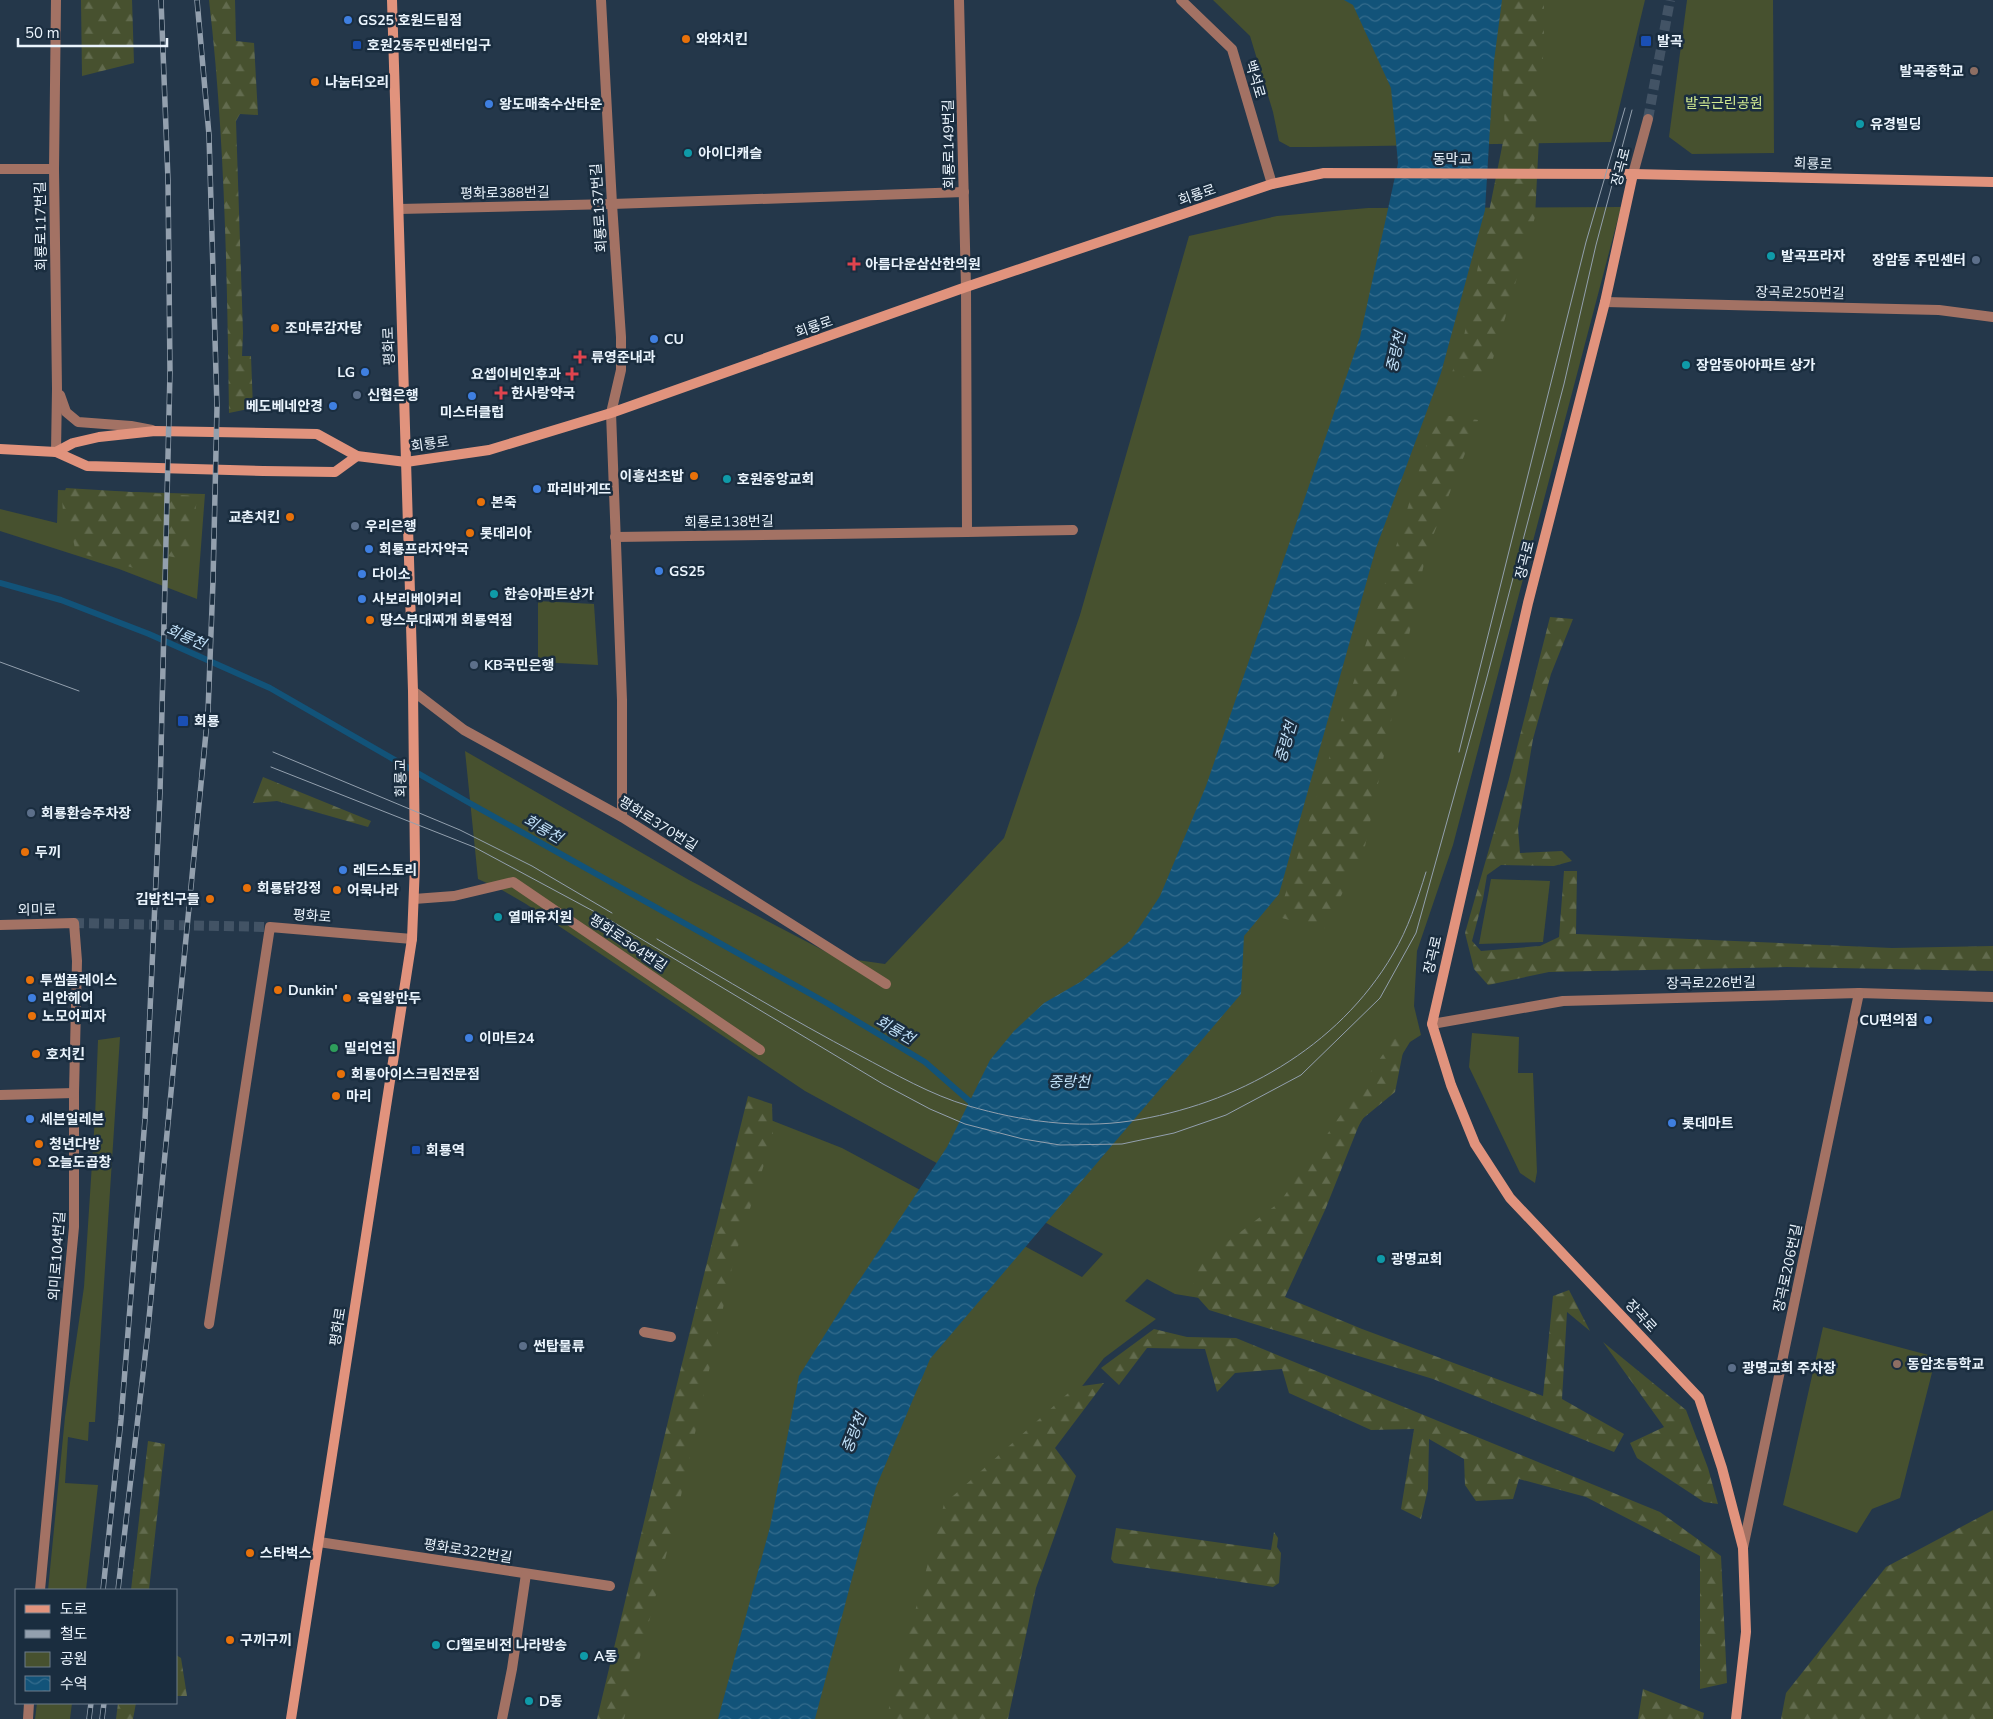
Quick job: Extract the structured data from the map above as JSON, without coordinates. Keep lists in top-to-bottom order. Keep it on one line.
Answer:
{"streets":{"street":["백석로","회룡로149번길","동막교","회룡로","장곡로","평화로388번길","회룡로137번길","회룡로117번길","장곡로250번길","평화로","회룡로138번길","회룡교","평화로370번길","외미로","평화로364번길","장곡로226번길","외미로104번길","장곡로206번길","평화로322번길"]},"crossings":[["백석로","동막교"],["백석로","회룡로"],["회룡로149번길","회룡로"],["회룡로149번길","평화로388번길"],["동막교","회룡로"],["동막교","장곡로"],["회룡로","장곡로"],["회룡로","회룡로137번길"],["회룡로","회룡로117번길"],["회룡로","평화로"],["장곡로","장곡로250번길"],["장곡로","장곡로226번길"],["장곡로","장곡로206번길"],["평화로388번길","회룡로137번길"],["평화로388번길","평화로"],["평화로","회룡교"],["평화로","평화로370번길"],["평화로","평화로364번길"],["평화로","평화로322번길"],["회룡교","평화로370번길"],["외미로","외미로104번길"],["장곡로226번길","장곡로206번길"]],"water":["중랑천","회룡천"],"parks":["발곡근린공원"],"places":{"other":["GS25 호원드림점","와와치킨","발곡중학교","나눔터오리","왕도매축수산타운","유경빌딩","아이디캐슬","발곡프라자","장암동 주민센터","조마루감자탕","CU","장암동아아파트 상가","LG","신협은행","미스터클럽","베도베네안경","이흥선초밥","호원중앙교회","파리바게뜨","본죽","교촌치킨","우리은행","롯데리아","회룡프라자약국","GS25","다이소","한승아파트상가","사보리베이커리","땅스부대찌개 회룡역점","KB국민은행","회룡환승주차장","두끼","레드스토리","회룡닭강정","어묵나라","김밥친구들","열매유치원","투썸플레이스","Dunkin'","리안헤어","육일왕만두","노모어피자","CU편의점","이마트24","밀리언짐","호치킨","회룡아이스크림전문점","마리","세븐일레븐","롯데마트","청년다방","오늘도곱창","광명교회","썬탑물류","동암초등학교","광명교회 주차장","스타벅스","구끼구끼","CJ헬로비전 나라방송","A동","D동"],"transit":["발곡","호원2동주민센터입구","회룡","회룡역"],"health":["아름다운삼산한의원","류영준내과","요셉이비인후과","한사랑약국"]},"legend":["도로","철도","공원","수역"],"scale_bar":"50 m"}
